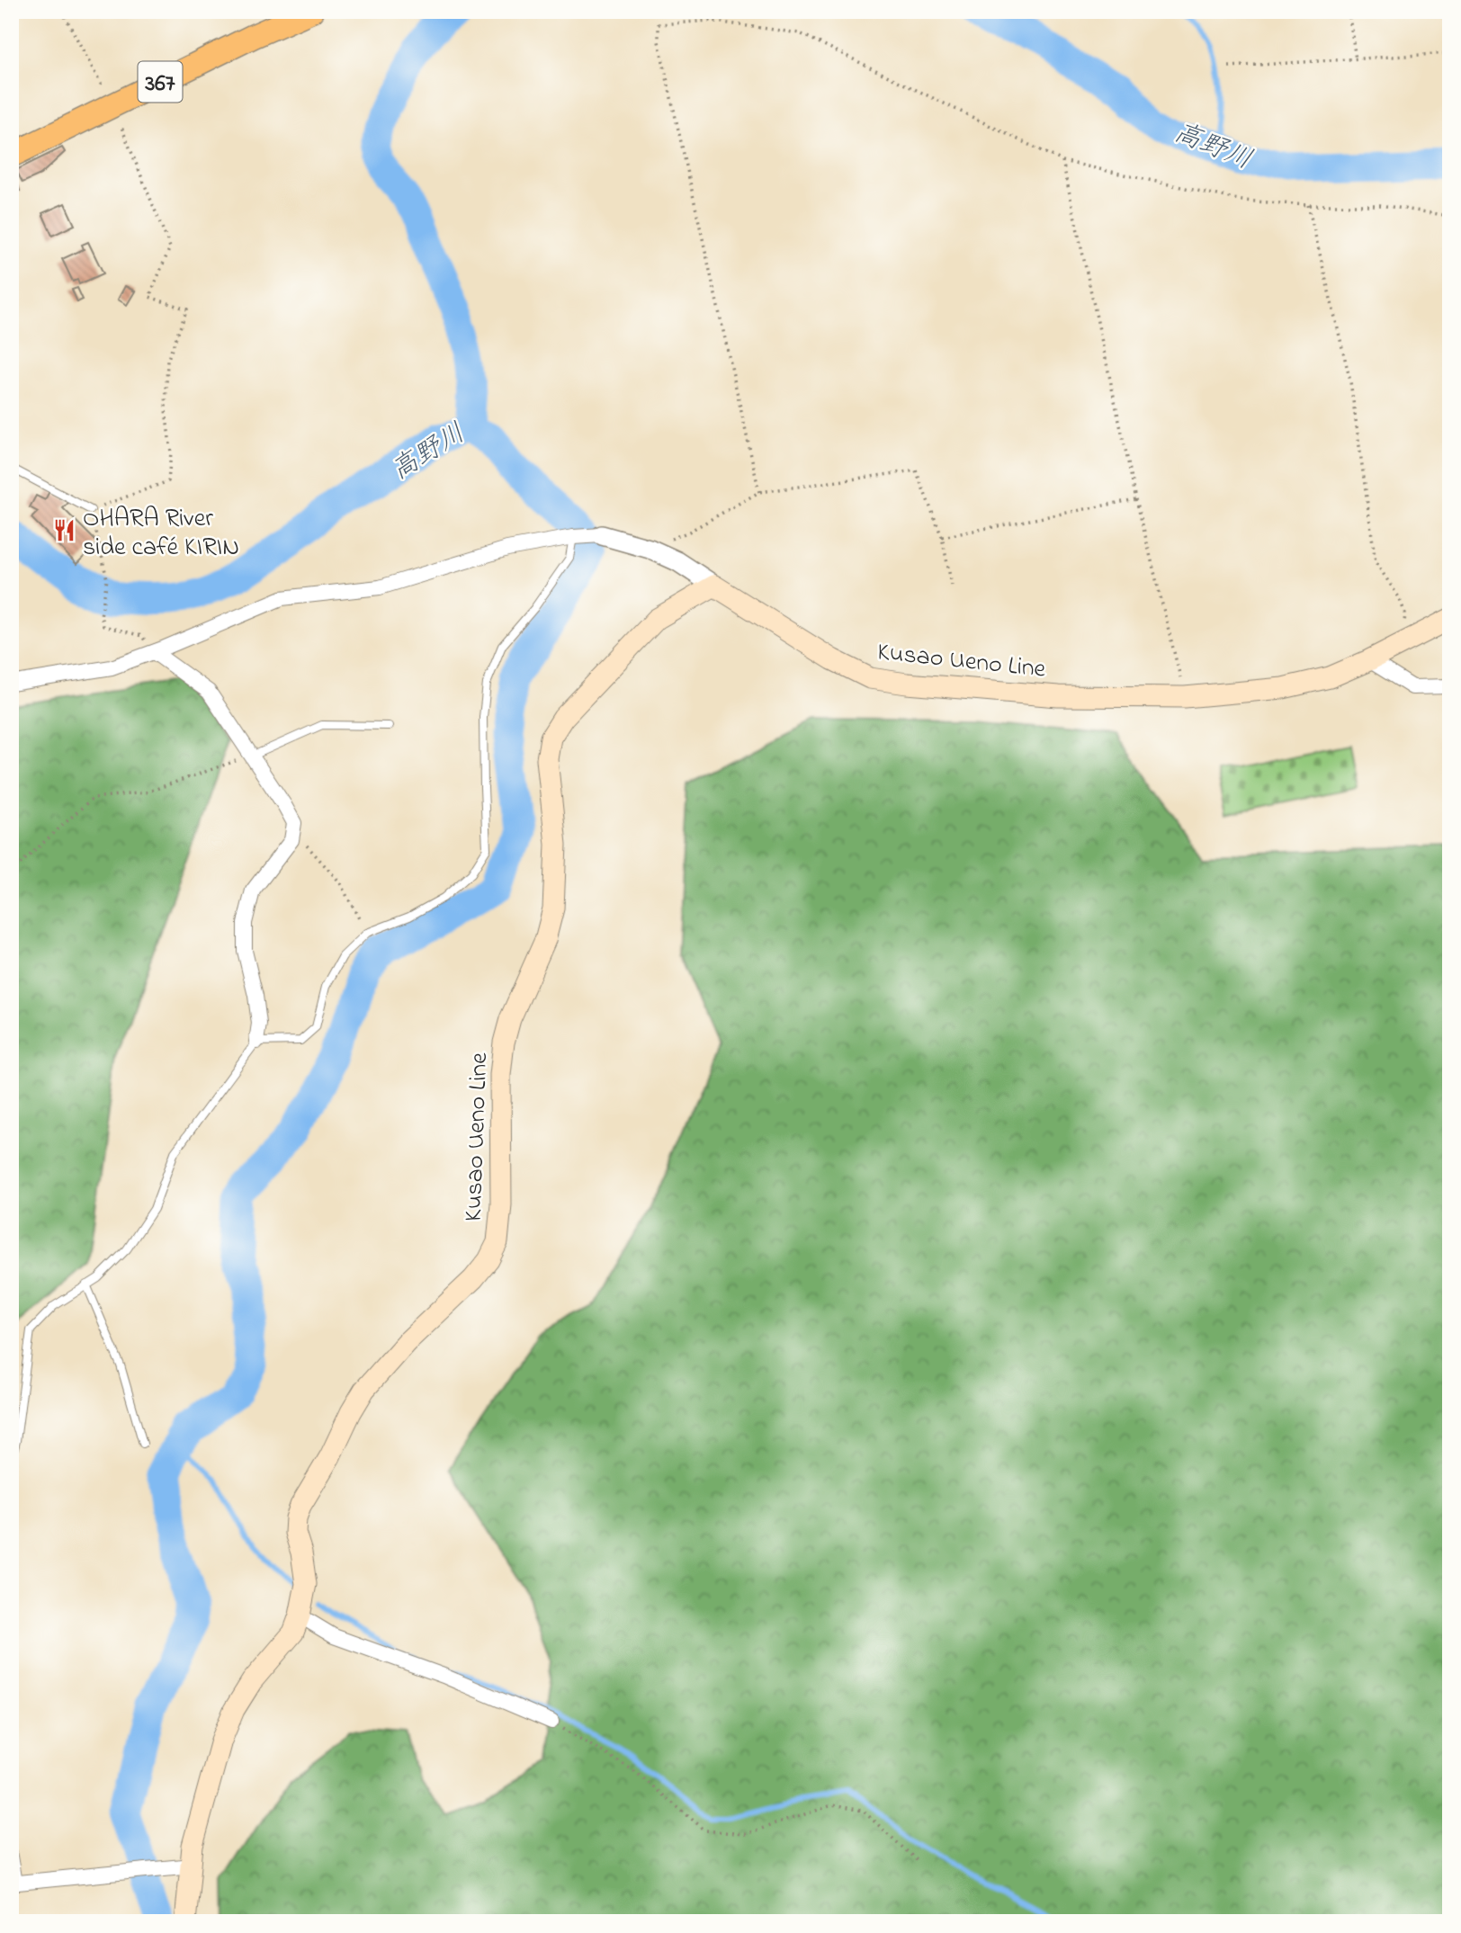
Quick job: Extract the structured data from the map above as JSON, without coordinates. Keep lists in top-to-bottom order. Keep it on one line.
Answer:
{"streets":{"highway":["367"],"main road":["Kusao Ueno Line"]},"water":["高野川"],"places":{"restaurant":["OHARA River side café KIRIN"]}}
